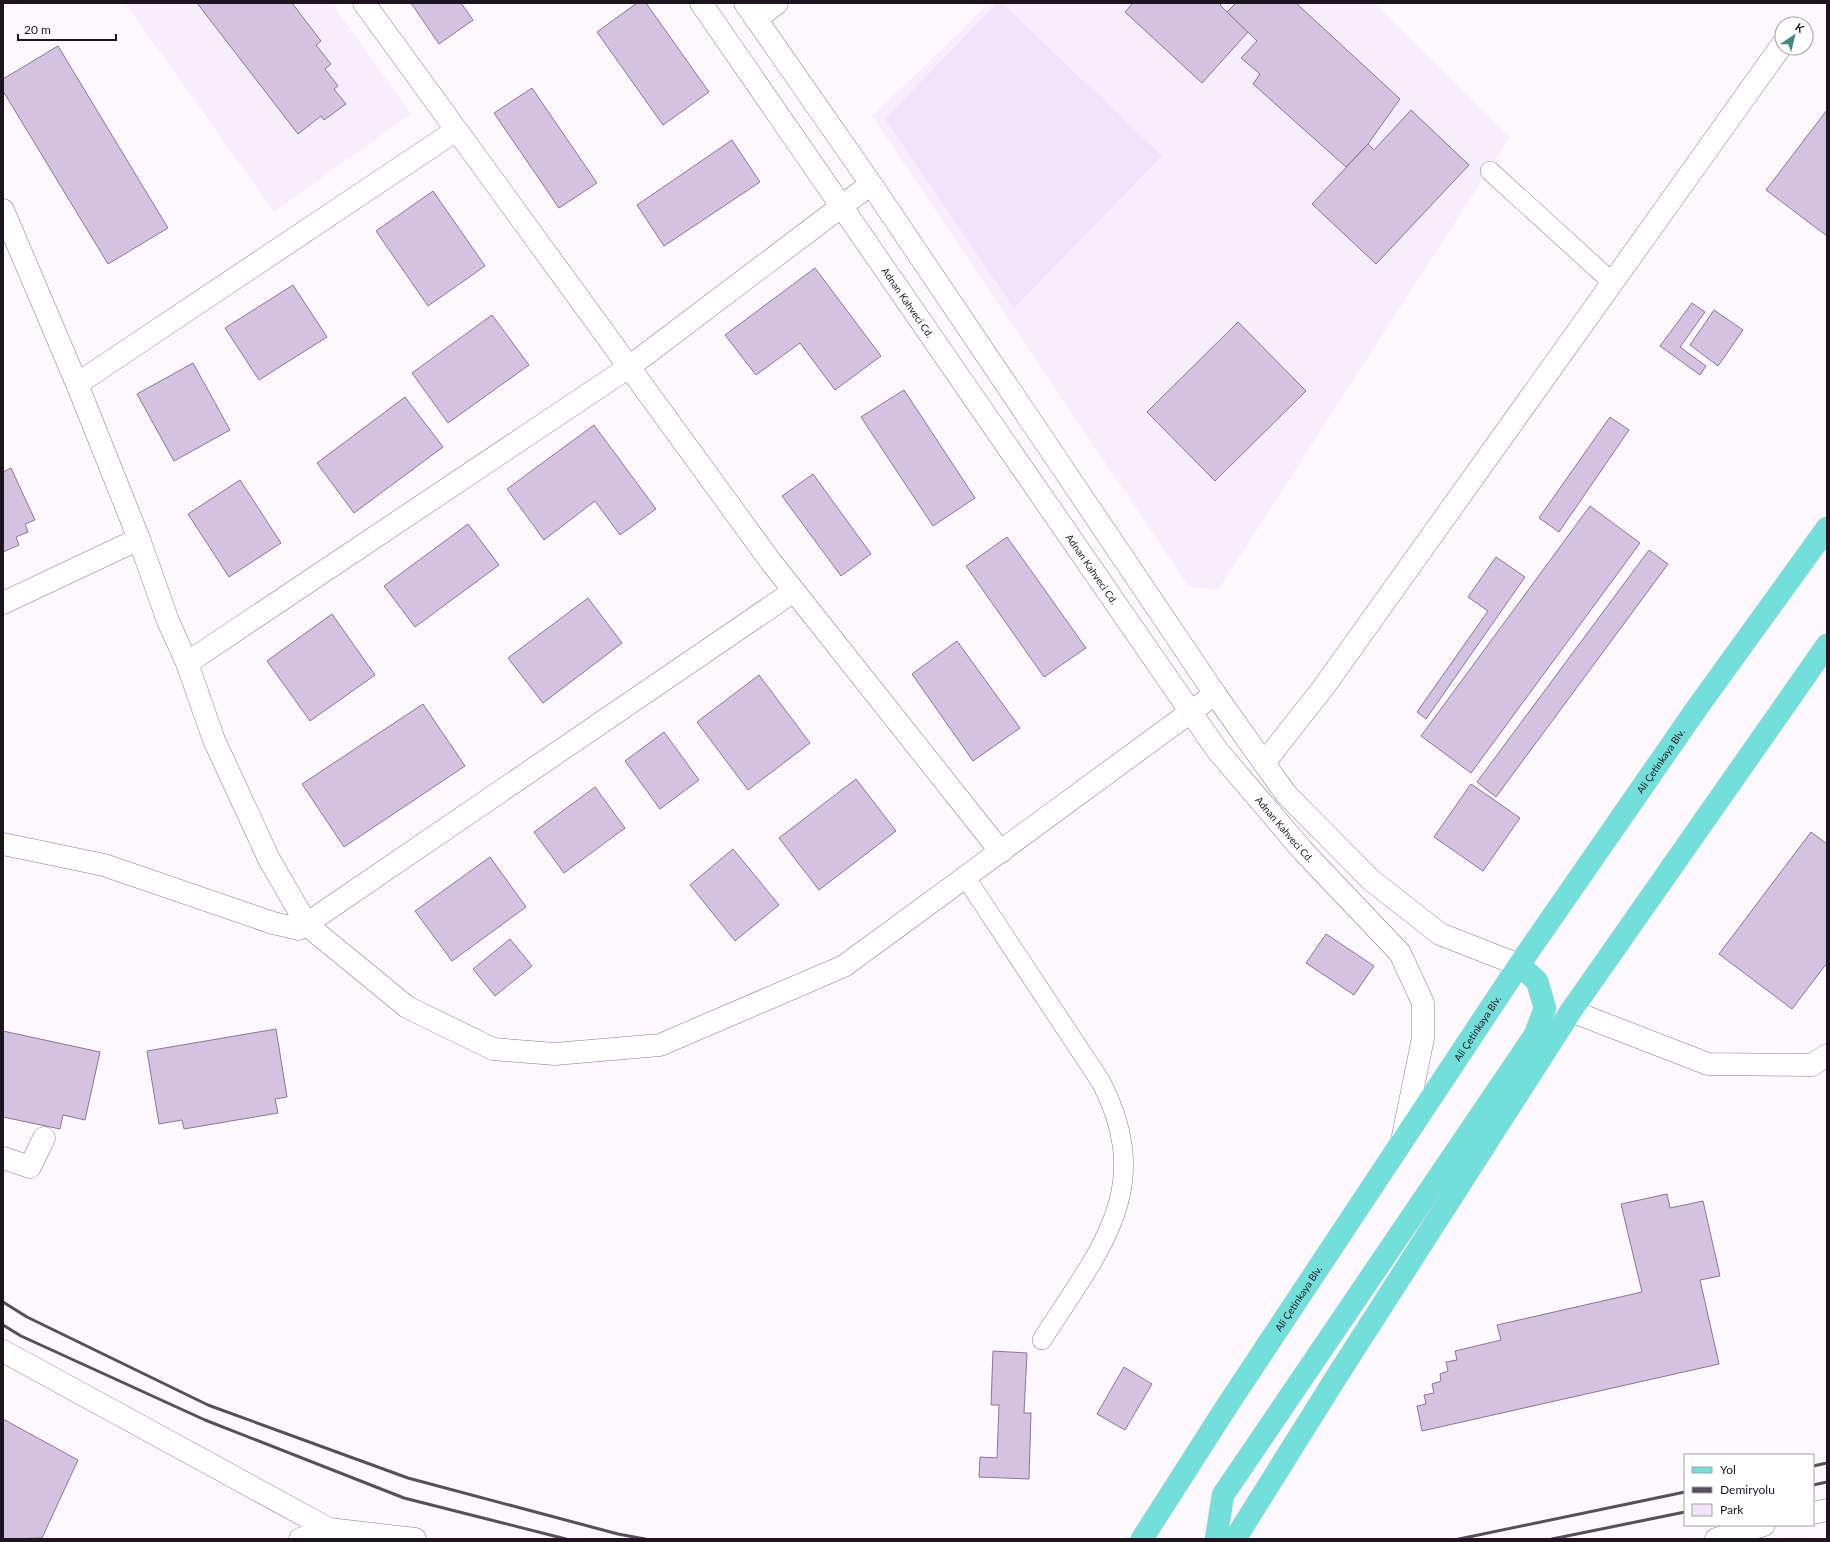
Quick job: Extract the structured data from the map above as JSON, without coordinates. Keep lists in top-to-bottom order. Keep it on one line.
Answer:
{"streets":{"main road":["Ali Çetinkaya Blv."],"street":["Adnan Kahveci Cd."]},"crossings":[["Adnan Kahveci Cd.","Ali Çetinkaya Blv."]],"legend":["Yol","Demiryolu","Park"],"scale_bar":"20 m","north":"top right"}
